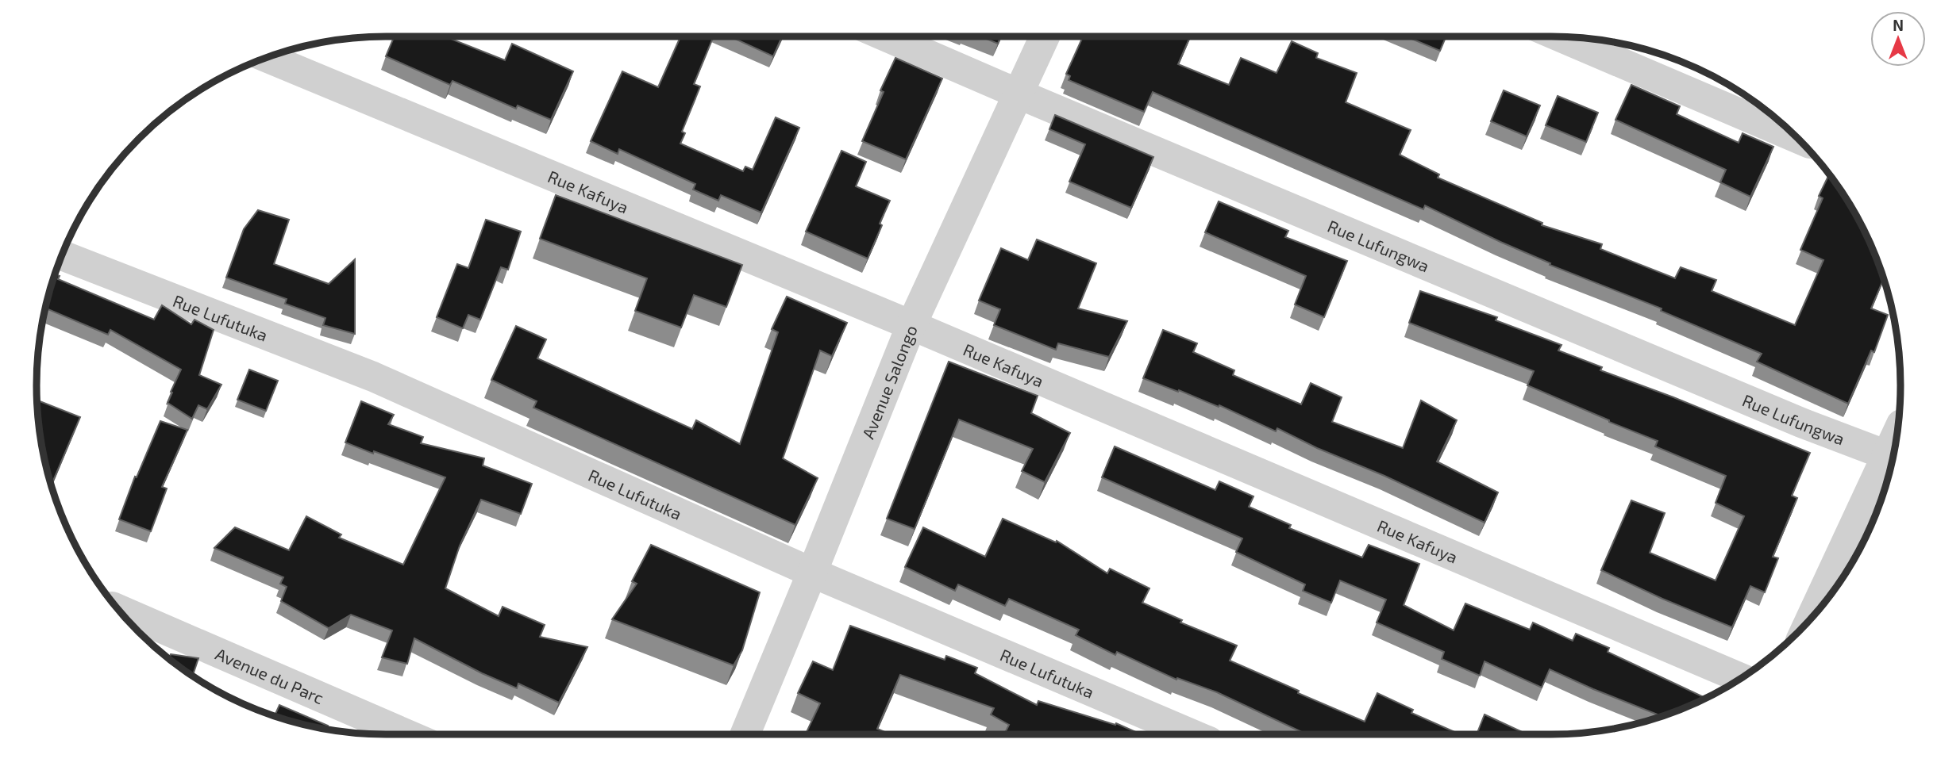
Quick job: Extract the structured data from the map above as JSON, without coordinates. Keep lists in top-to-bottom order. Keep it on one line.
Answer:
{"streets":{"street":["Rue Kafuya","Rue Lufungwa","Rue Lufutuka","Avenue Salongo","Avenue du Parc"]},"crossings":[["Rue Kafuya","Avenue Salongo"],["Rue Lufungwa","Avenue Salongo"],["Rue Lufutuka","Avenue Salongo"]],"north":"top"}
